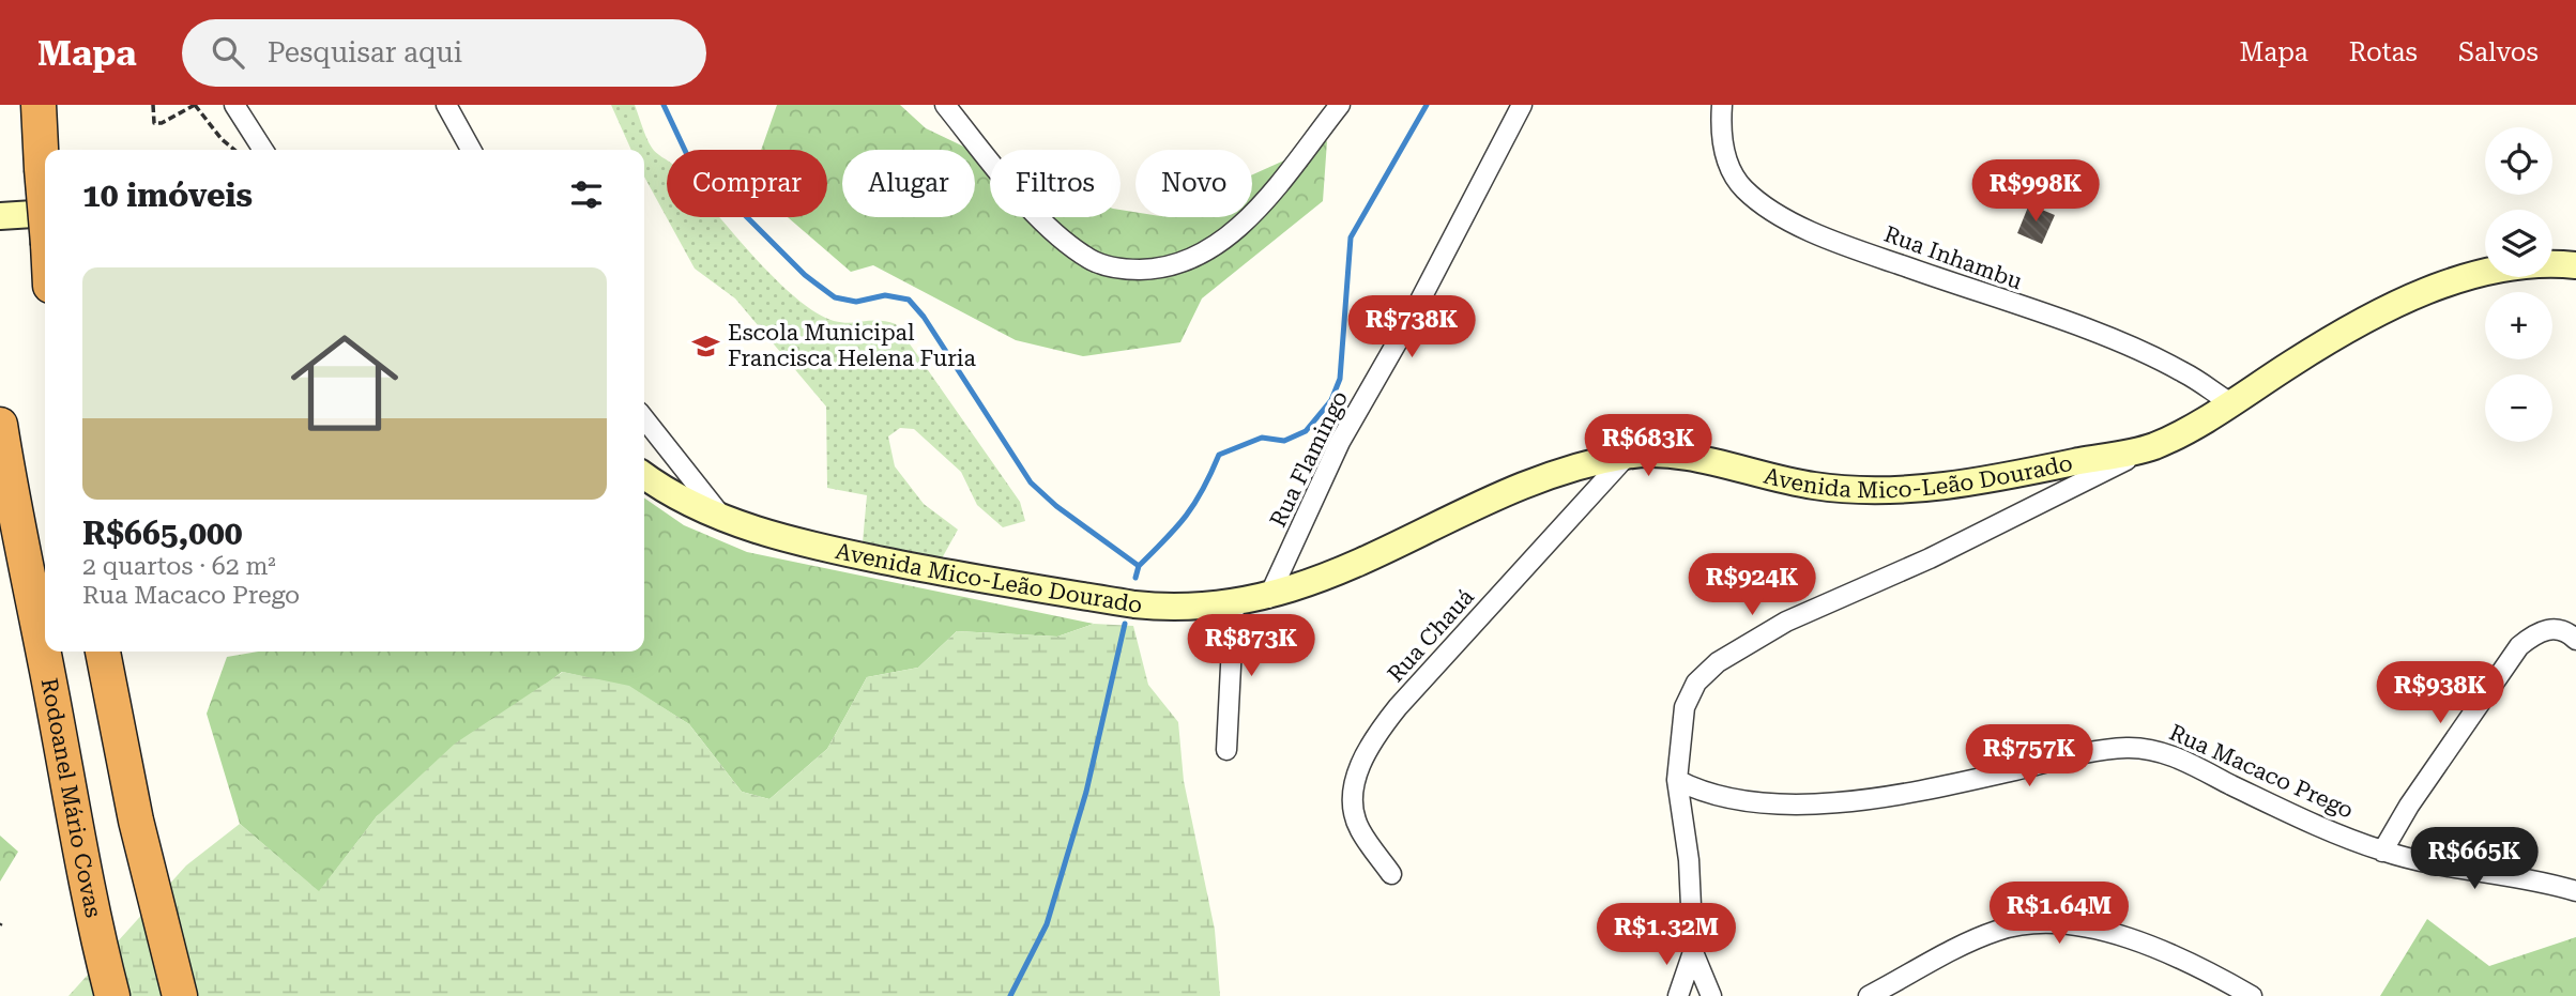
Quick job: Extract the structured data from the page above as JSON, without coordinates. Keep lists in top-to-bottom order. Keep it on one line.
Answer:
{"streets":{"highway":["Rodoanel Mário Covas"],"street":["Rua Inhambu","Rua Flamingo","Avenida Mico-Leão Dourado","Rua Chauá","Rua Macaco Prego"]},"crossings":[["Rua Inhambu","Avenida Mico-Leão Dourado"],["Rua Flamingo","Avenida Mico-Leão Dourado"],["Avenida Mico-Leão Dourado","Rua Chauá"]],"places":{"school or university":["Escola Municipal Francisca Helena Furia"]},"page":{"header":"Mapa","search":"Pesquisar aqui","nav":["Mapa","Rotas","Salvos"],"map_buttons":["+","−"],"chip":["Comprar","Alugar","Filtros","Novo"],"heading":"10 imóveis","price":["R$998K","R$738K","R$683K","R$924K","R$873K","R$938K","R$757K","R$665K","R$1.64M","R$1.32M"],"list":[{"name":"R$665,000","note":"2 quartos · 62 m² · Rua Macaco Prego"}]}}
